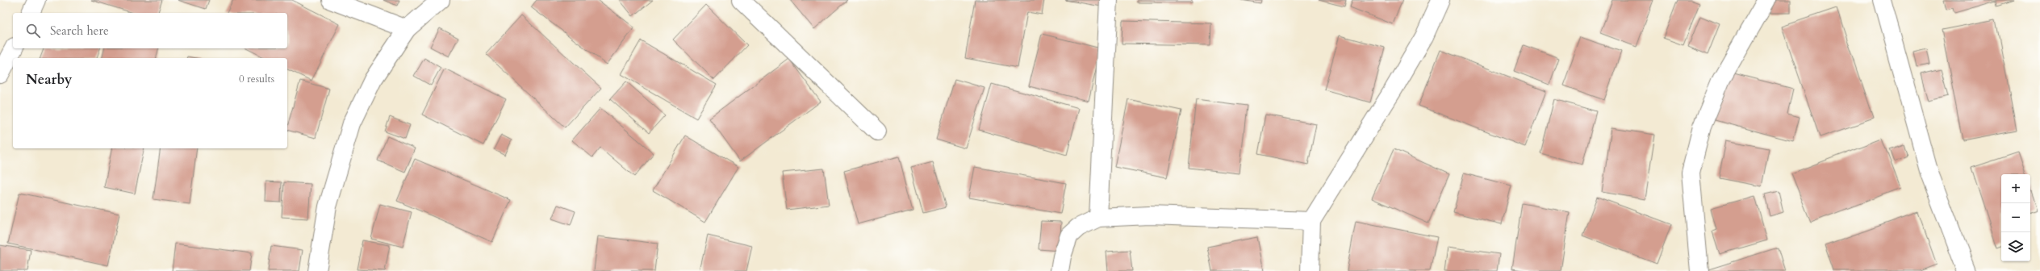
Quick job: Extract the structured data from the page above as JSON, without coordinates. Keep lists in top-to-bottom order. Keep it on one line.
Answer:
{"page":{"search":"Search here","heading":["Nearby","0 results"],"map_buttons":["+","−"]}}
